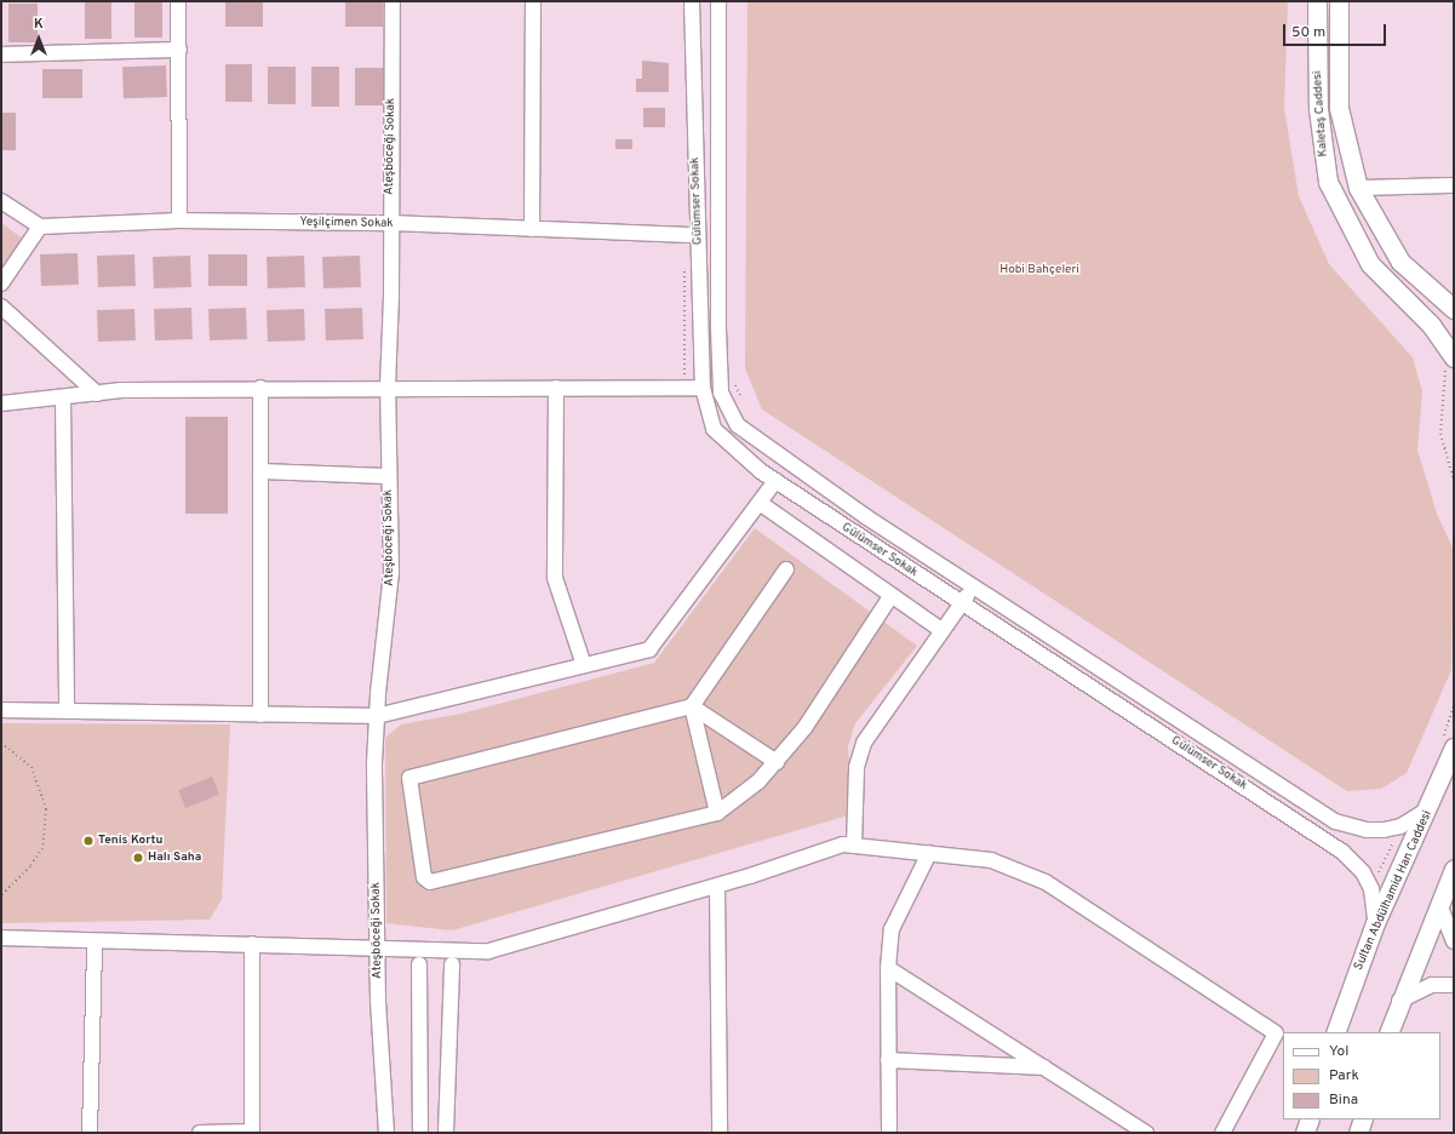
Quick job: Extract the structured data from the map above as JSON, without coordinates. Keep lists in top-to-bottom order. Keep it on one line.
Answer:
{"streets":{"main road":["Kaletaş Caddesi","Sultan Abdülhamid Han Caddesi"],"street":["Ateşböceği Sokak","Gülümser Sokak","Yeşilçimen Sokak"]},"crossings":[["Ateşböceği Sokak","Yeşilçimen Sokak"],["Gülümser Sokak","Yeşilçimen Sokak"],["Gülümser Sokak","Sultan Abdülhamid Han Caddesi"]],"parks":["Hobi Bahçeleri"],"places":["Tenis Kortu","Halı Saha"],"legend":["Yol","Park","Bina"],"scale_bar":"50 m","north":"top"}
